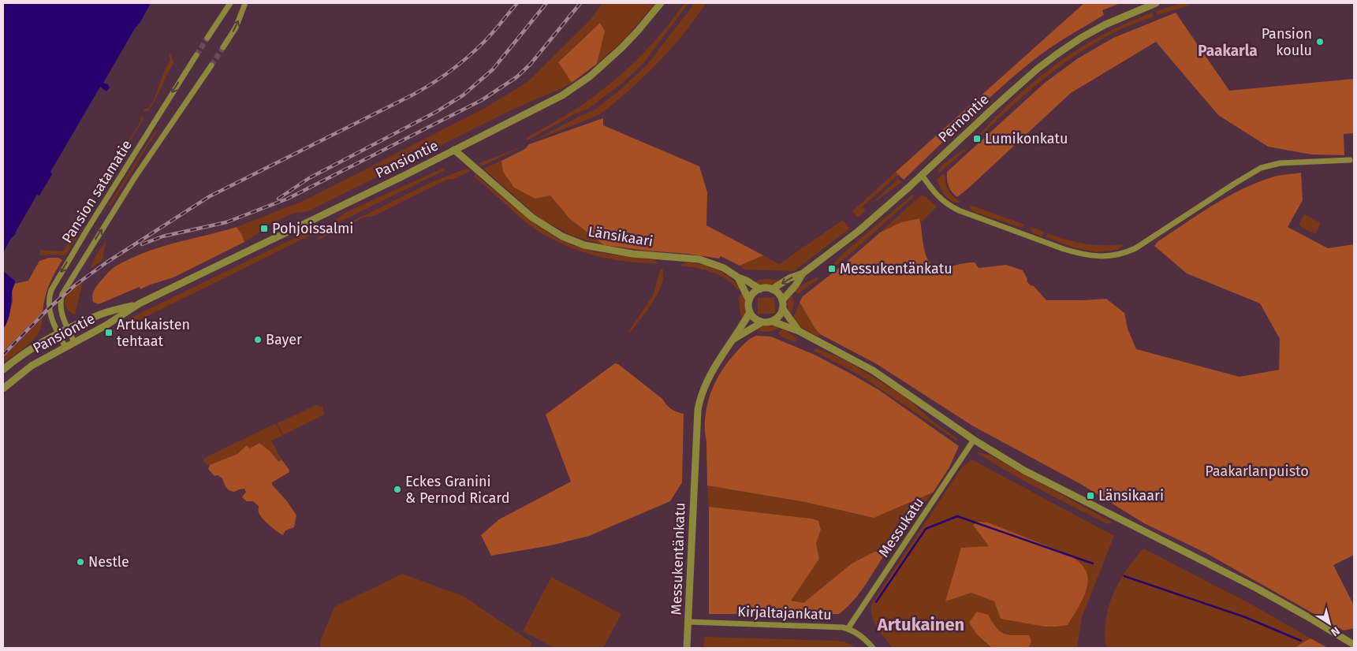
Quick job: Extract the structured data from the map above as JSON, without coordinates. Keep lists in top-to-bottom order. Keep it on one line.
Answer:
{"streets":{"street":["Pernontie","Pansiontie","Pansion satamatie","Länsikaari","Messukatu","Messukentänkatu","Kirjaltajankatu"]},"crossings":[["Pernontie","Länsikaari"],["Pernontie","Messukentänkatu"],["Pansiontie","Pansion satamatie"],["Pansiontie","Länsikaari"],["Länsikaari","Messukentänkatu"],["Messukatu","Kirjaltajankatu"],["Messukentänkatu","Kirjaltajankatu"]],"districts":["Paakarla","Artukainen"],"parks":["Paakarlanpuisto"],"places":{"other":["Pansion koulu","Bayer","Eckes Granini & Pernod Ricard","Nestle"],"transit":["Lumikonkatu","Pohjoissalmi","Messukentänkatu","Artukaisten tehtaat","Länsikaari"]},"north":"bottom right"}
